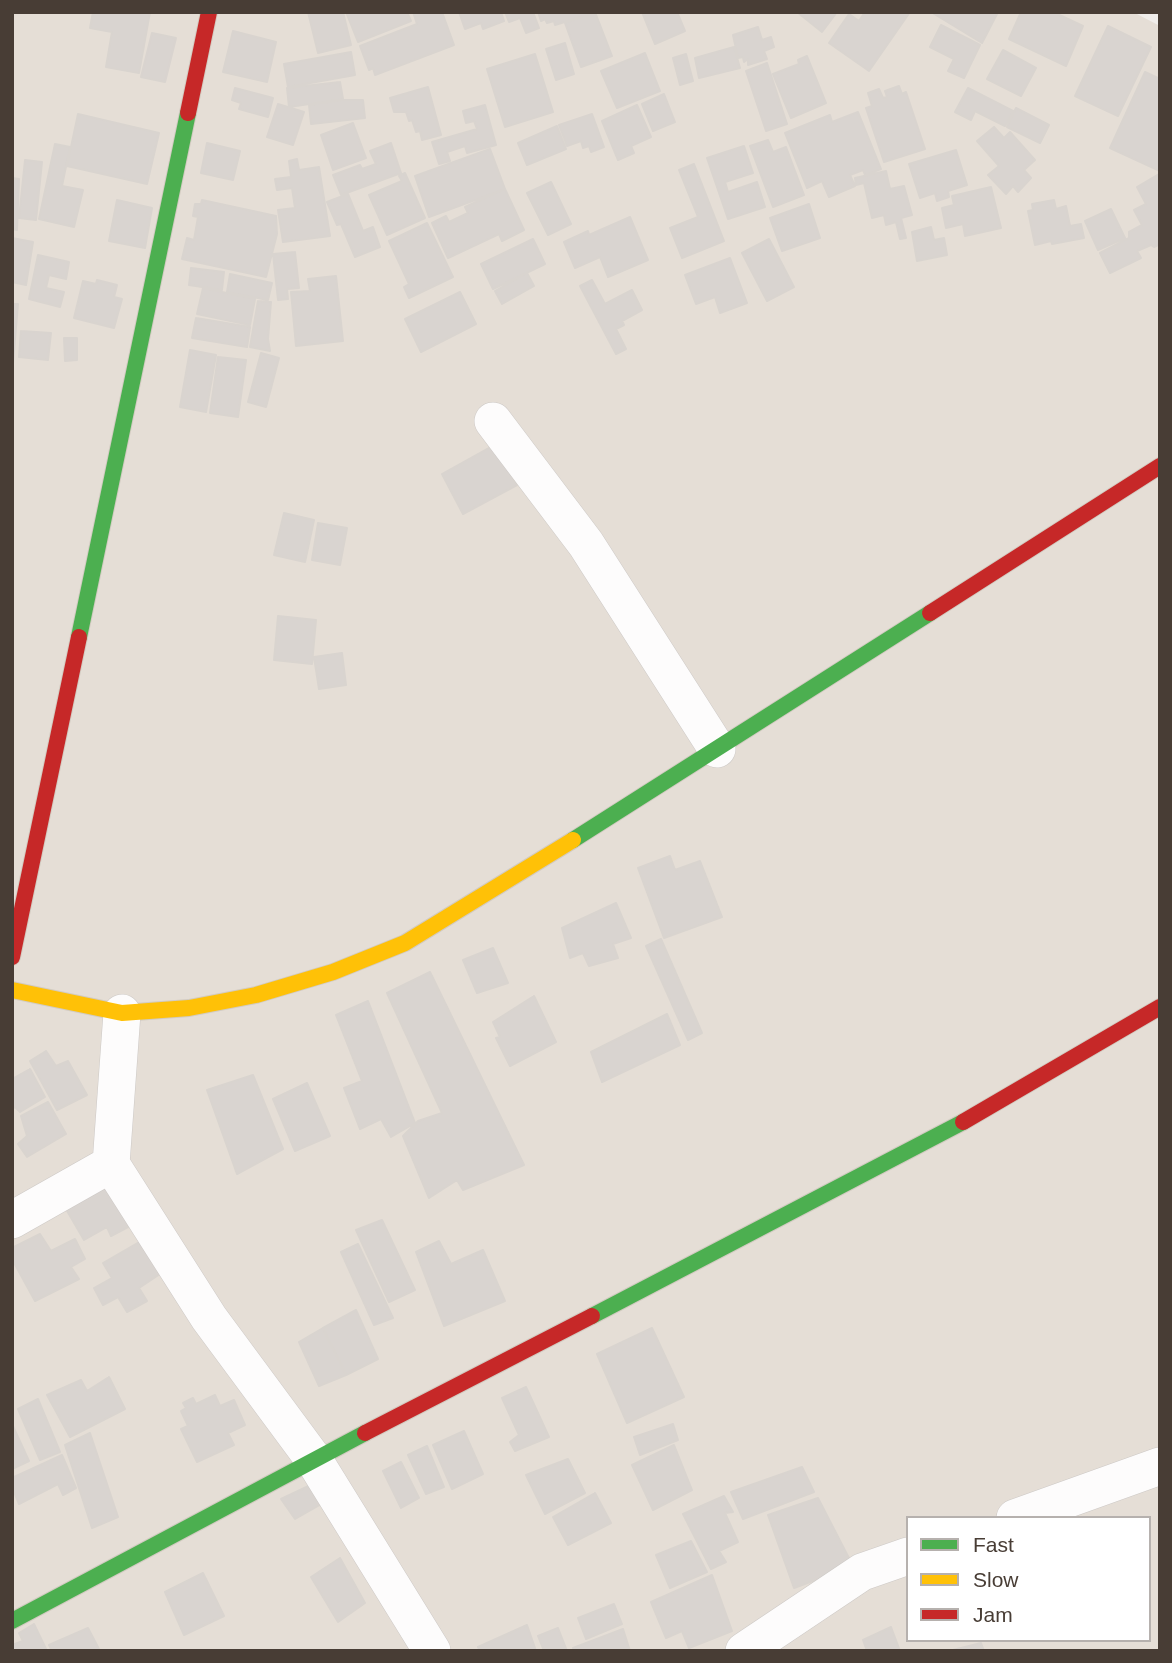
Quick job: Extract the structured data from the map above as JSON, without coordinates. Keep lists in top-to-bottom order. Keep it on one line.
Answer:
{"legend":["Fast","Slow","Jam"]}
